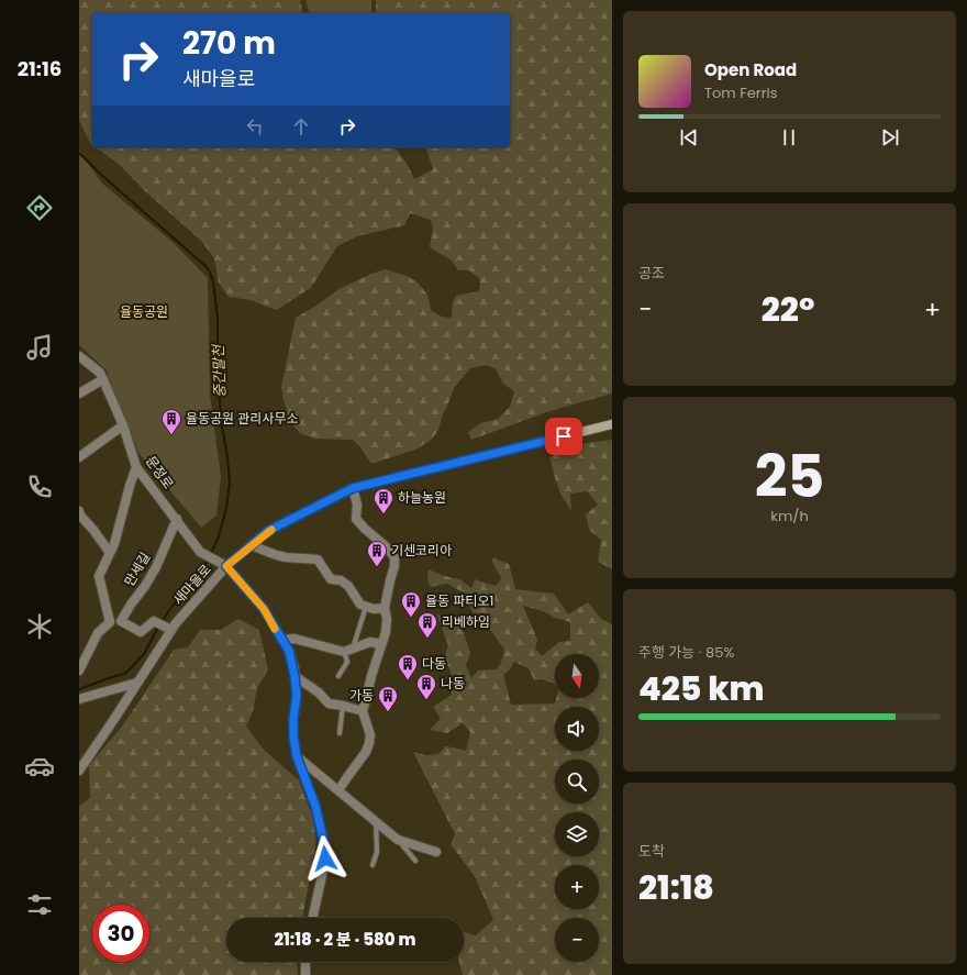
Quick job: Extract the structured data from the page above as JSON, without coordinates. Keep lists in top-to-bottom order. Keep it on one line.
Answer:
{"streets":{"street":["문정로","만세길","새마을로"]},"crossings":[["문정로","만세길"],["문정로","새마을로"]],"water":["중간말천"],"parks":["율동공원"],"places":{"building":["율동공원 관리사무소","하늘농원","기센코리아","율동 파티오1","리베하임","다동","나동","가동"]},"north":"bottom","page":{"tabs":"21:16","turn":["270 m","새마을로"],"song":["Open Road","Tom Ferris"],"tile":["공조",["25","km/h"],["주행 가능 · 85%","425 km"],["도착","21:18"]],"heat":["−","22°","+"],"map_buttons":["+","−"],"limit":"30","trip":"21:18 · 2 분 · 580 m"}}
